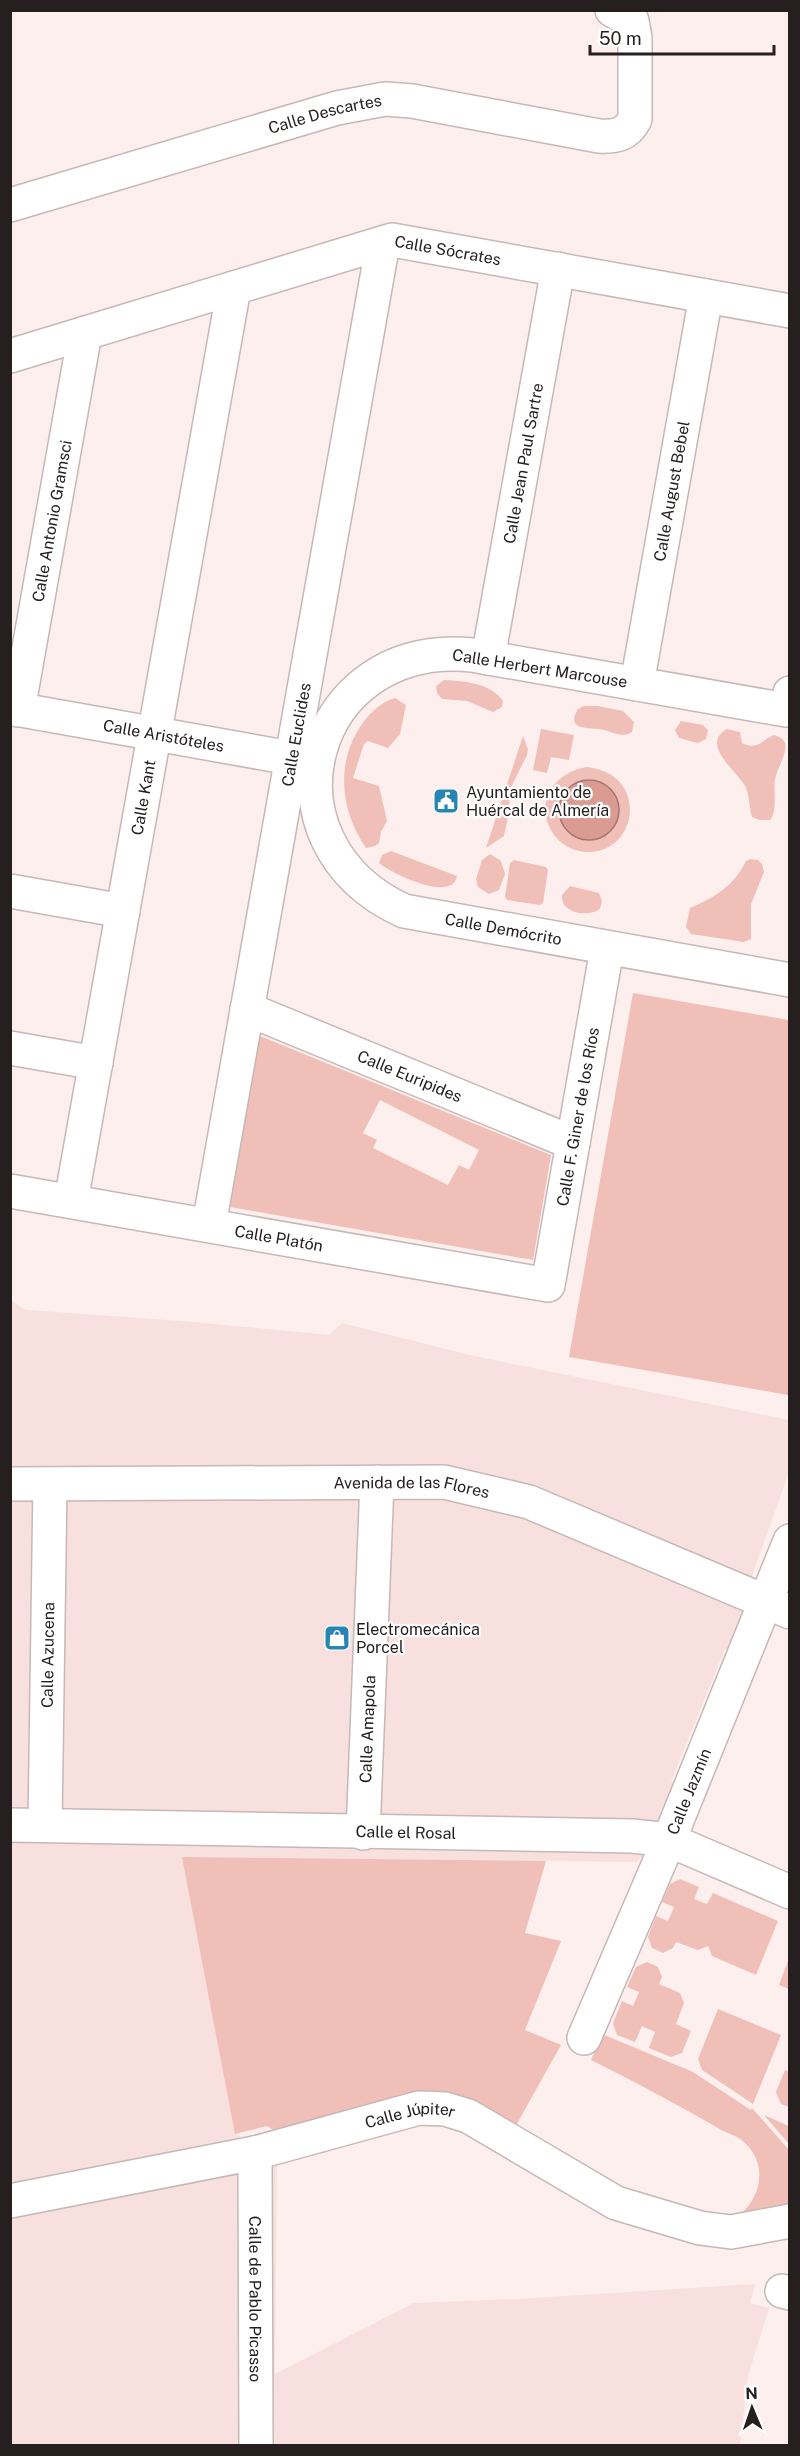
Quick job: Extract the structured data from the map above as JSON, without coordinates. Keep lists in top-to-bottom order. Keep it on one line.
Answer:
{"streets":{"street":["Calle Descartes","Calle Sócrates","Calle Jean Paul Sartre","Calle August Bebel","Calle Antonio Gramsci","Calle Herbert Marcouse","Calle Euclides","Calle Aristóteles","Calle Kant","Calle Demócrito","Calle Euripides","Calle F. Giner de los Ríos","Calle Platón","Avenida de las Flores","Calle Azucena","Calle Amapola","Calle Jazmín","Calle el Rosal","Calle Júpiter","Calle de Pablo Picasso"]},"crossings":[["Calle Sócrates","Calle Jean Paul Sartre"],["Calle Sócrates","Calle August Bebel"],["Calle Sócrates","Calle Antonio Gramsci"],["Calle Sócrates","Calle Euclides"],["Calle Sócrates","Calle Kant"],["Calle Jean Paul Sartre","Calle Herbert Marcouse"],["Calle August Bebel","Calle Herbert Marcouse"],["Calle Antonio Gramsci","Calle Aristóteles"],["Calle Herbert Marcouse","Calle Euclides"],["Calle Herbert Marcouse","Calle Aristóteles"],["Calle Herbert Marcouse","Calle Demócrito"],["Calle Euclides","Calle Aristóteles"],["Calle Euclides","Calle Demócrito"],["Calle Euclides","Calle Euripides"],["Calle Euclides","Calle Platón"],["Calle Aristóteles","Calle Kant"],["Calle Aristóteles","Calle Demócrito"],["Calle Kant","Calle Platón"],["Calle Demócrito","Calle F. Giner de los Ríos"],["Calle Euripides","Calle F. Giner de los Ríos"],["Calle F. Giner de los Ríos","Calle Platón"],["Avenida de las Flores","Calle Azucena"],["Avenida de las Flores","Calle Amapola"],["Avenida de las Flores","Calle Jazmín"],["Calle Azucena","Calle el Rosal"],["Calle Amapola","Calle el Rosal"],["Calle Jazmín","Calle el Rosal"],["Calle Júpiter","Calle de Pablo Picasso"]],"places":{"public building":["Ayuntamiento de Huércal de Almería"],"shop":["Electromecánica Porcel"]},"scale_bar":"50 m","north":"top"}
